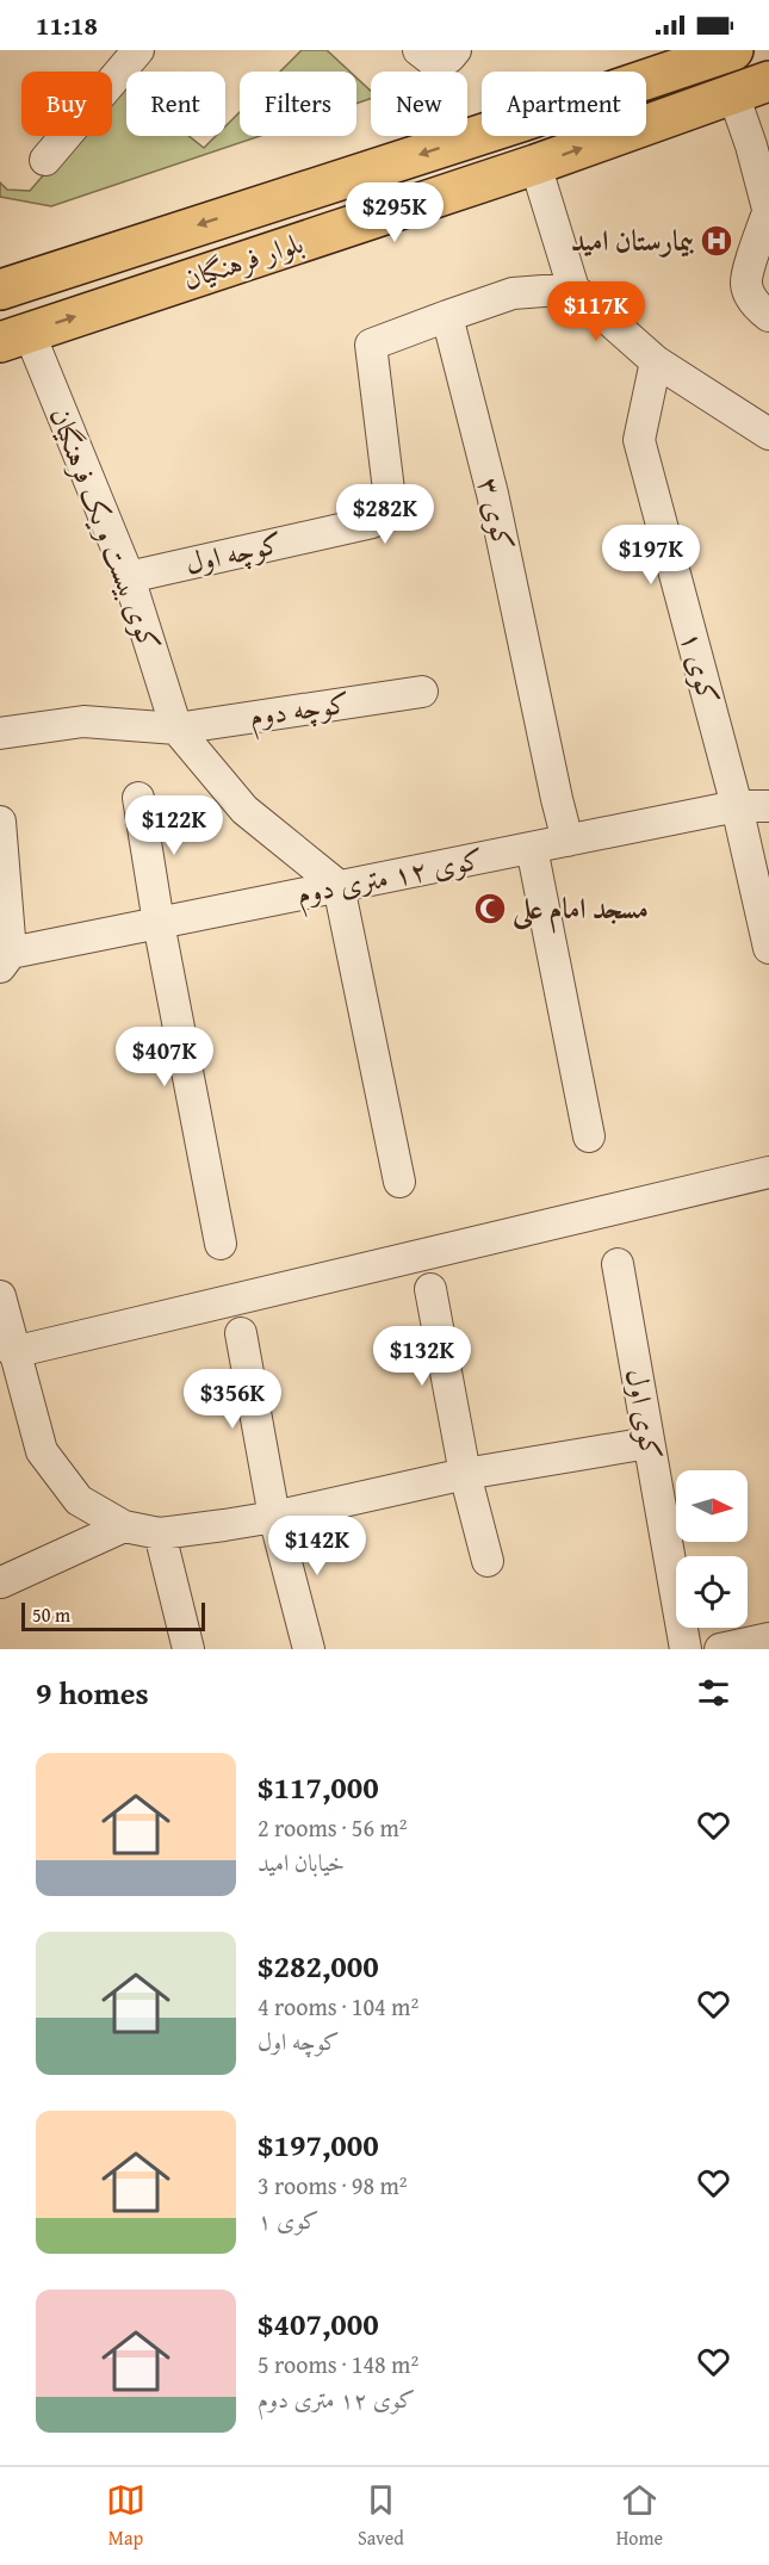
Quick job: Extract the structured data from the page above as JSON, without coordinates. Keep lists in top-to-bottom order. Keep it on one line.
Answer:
{"streets":{"main road":["بلوار فرهنگیان"],"street":["کوی ۳","کوی بیست و یک فرهنگیان","کوچه اول","کوی ۱","کوچه دوم","کوی ۱۲ متری دوم","کوی اول"]},"crossings":[["بلوار فرهنگیان","کوی بیست و یک فرهنگیان"],["کوی ۳","کوچه اول"],["کوی ۳","کوی ۱۲ متری دوم"],["کوی بیست و یک فرهنگیان","کوچه اول"],["کوی بیست و یک فرهنگیان","کوچه دوم"],["کوی ۱","کوی ۱۲ متری دوم"]],"places":{"hospital":["بیمارستان امید"],"mosque":["مسجد امام علی"]},"scale_bar":"50 m","north":"right","page":{"status":"11:18","chip":["Buy","Rent","Filters","New","Apartment"],"price":["$295K","$117K","$282K","$197K","$122K","$407K","$132K","$356K","$142K"],"scale":"50 m","heading":"9 homes","list":[{"name":"$117,000","note":"2 rooms · 56 m² · خیابان امید"},{"name":"$282,000","note":"4 rooms · 104 m² · کوچه اول"},{"name":"$197,000","note":"3 rooms · 98 m² · کوی ۱"},{"name":"$407,000","note":"5 rooms · 148 m² · کوی ۱۲ متری دوم"}],"tabs":["Map","Saved","Home"]}}
